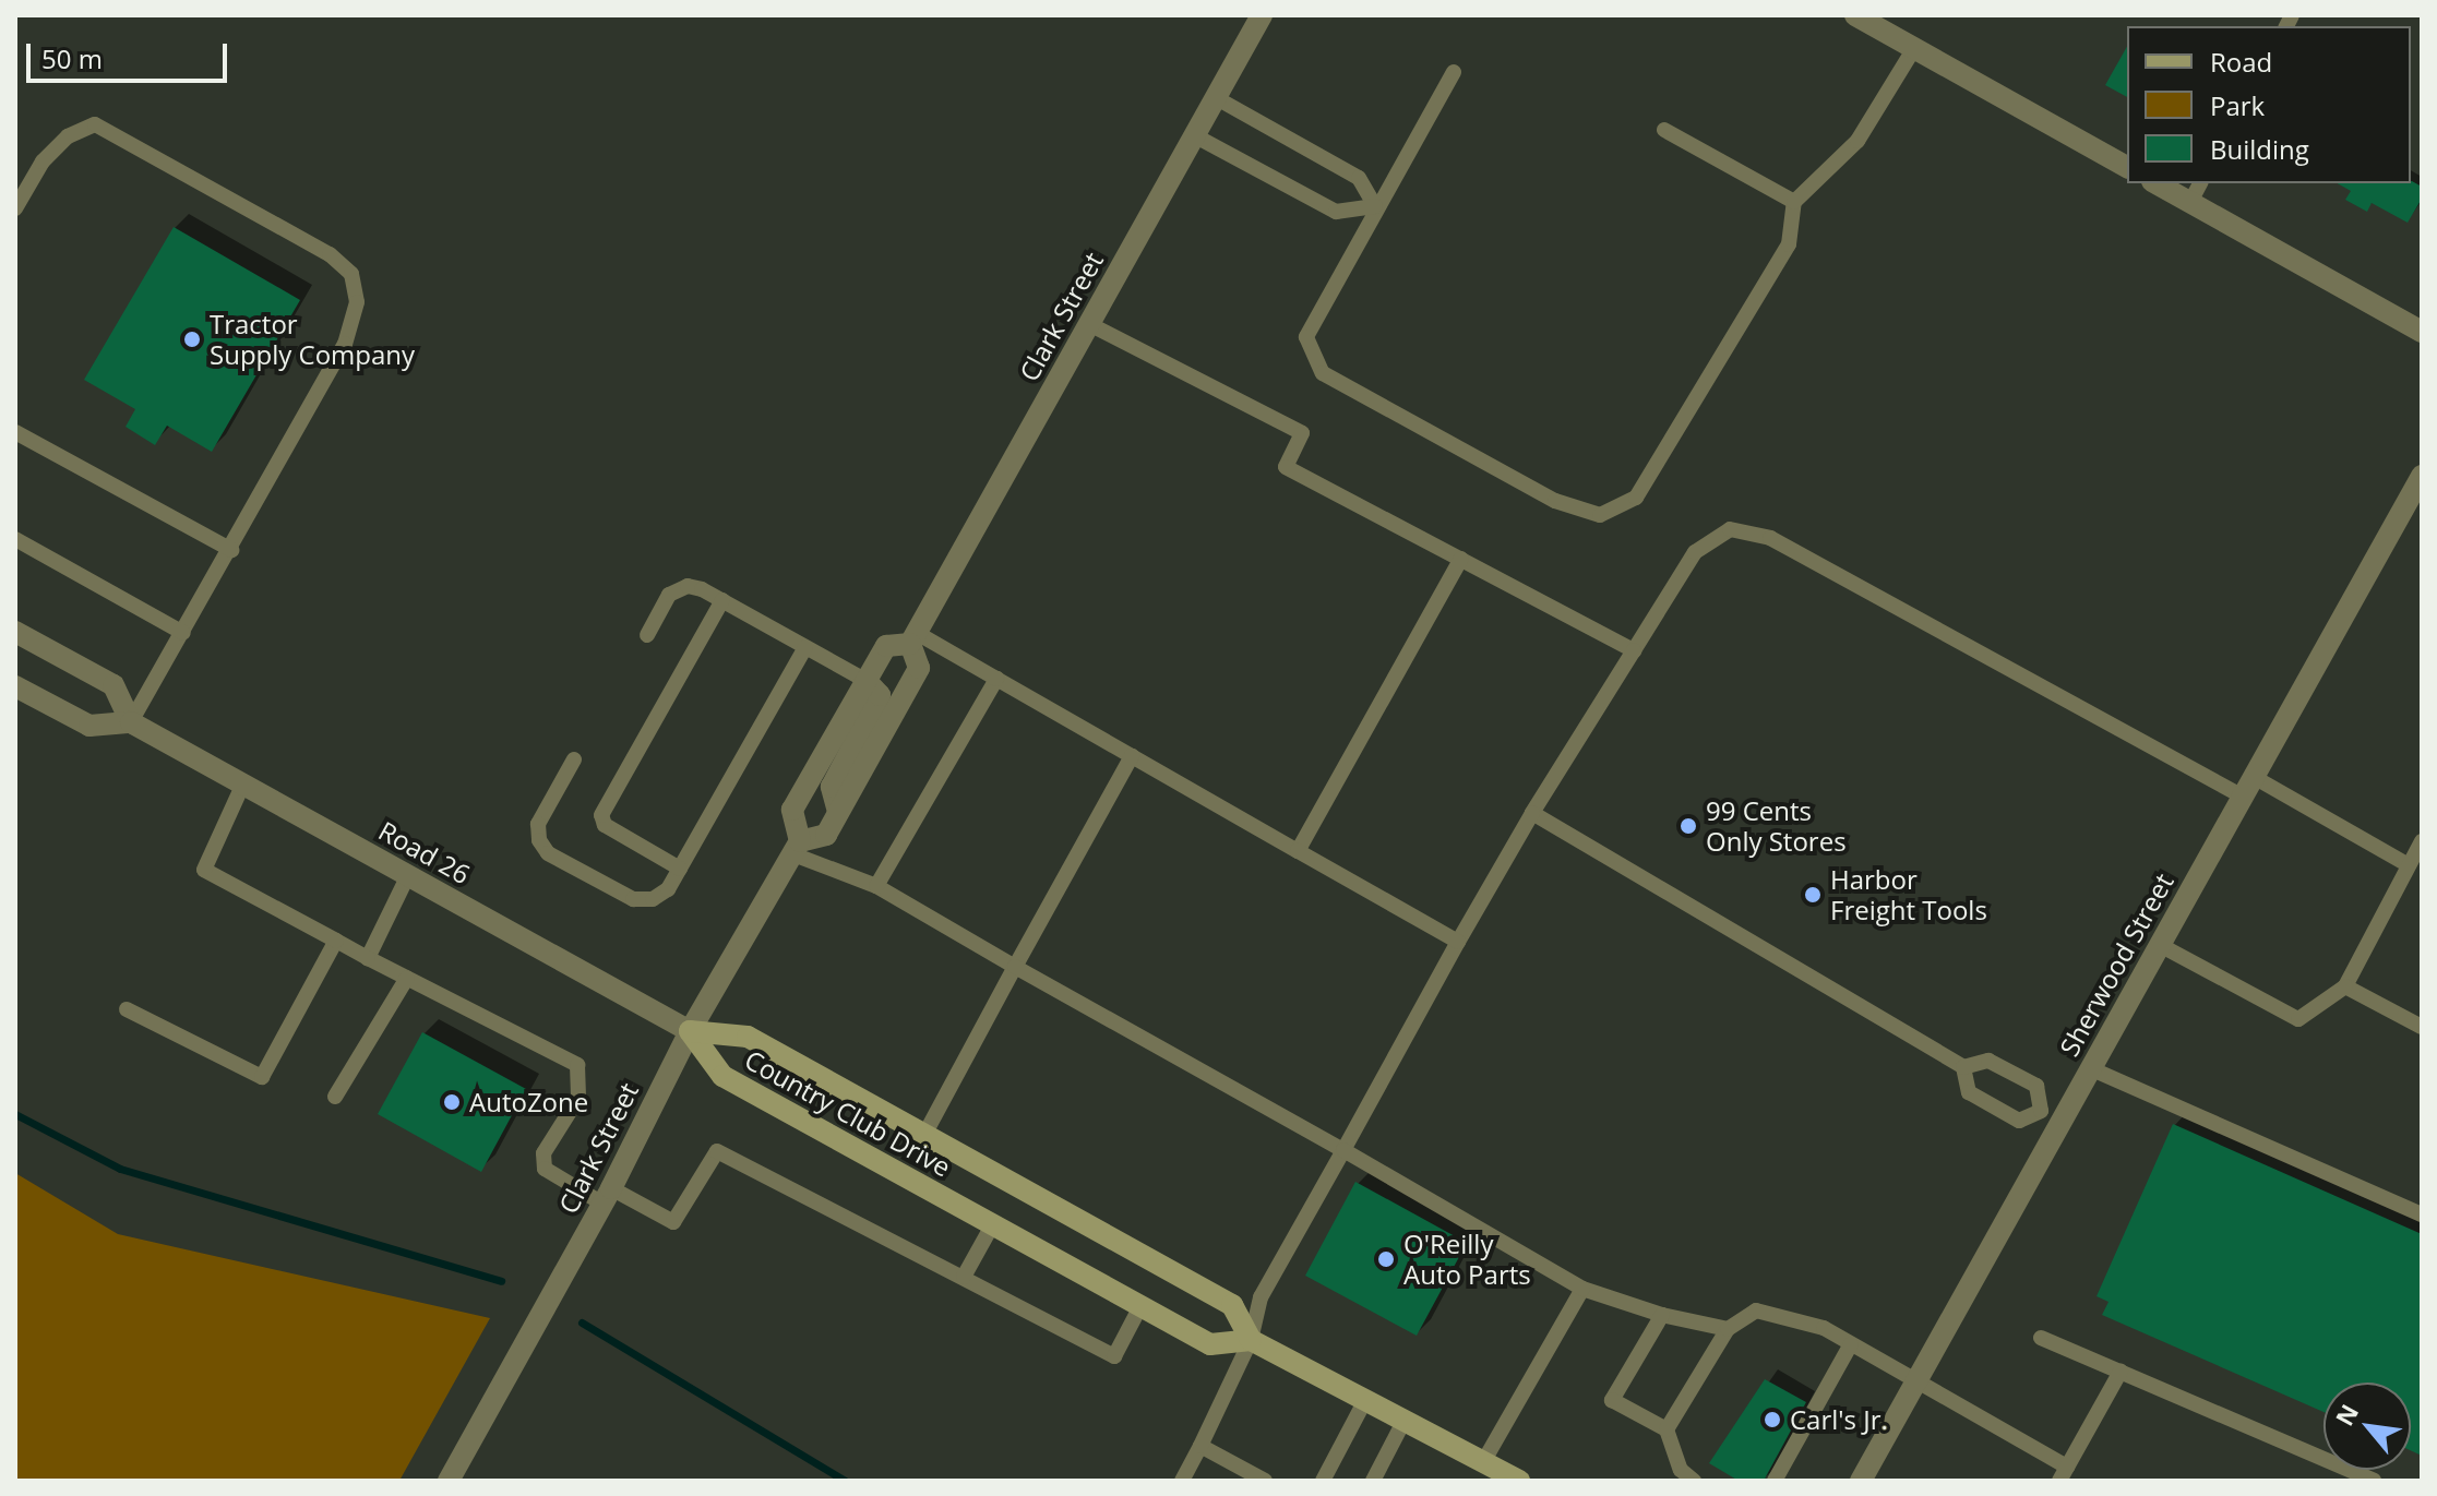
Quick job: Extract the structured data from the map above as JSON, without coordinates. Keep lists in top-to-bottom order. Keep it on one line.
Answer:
{"streets":{"main road":["Country Club Drive"],"street":["Clark Street","Road 26","Sherwood Street"]},"crossings":[["Clark Street","Road 26"],["Clark Street","Country Club Drive"],["Road 26","Country Club Drive"]],"places":["Tractor Supply Company","99 Cents Only Stores","Harbor Freight Tools","AutoZone","O'Reilly Auto Parts","Carl's Jr."],"legend":["Road","Park","Building"],"scale_bar":"50 m","north":"top left"}
